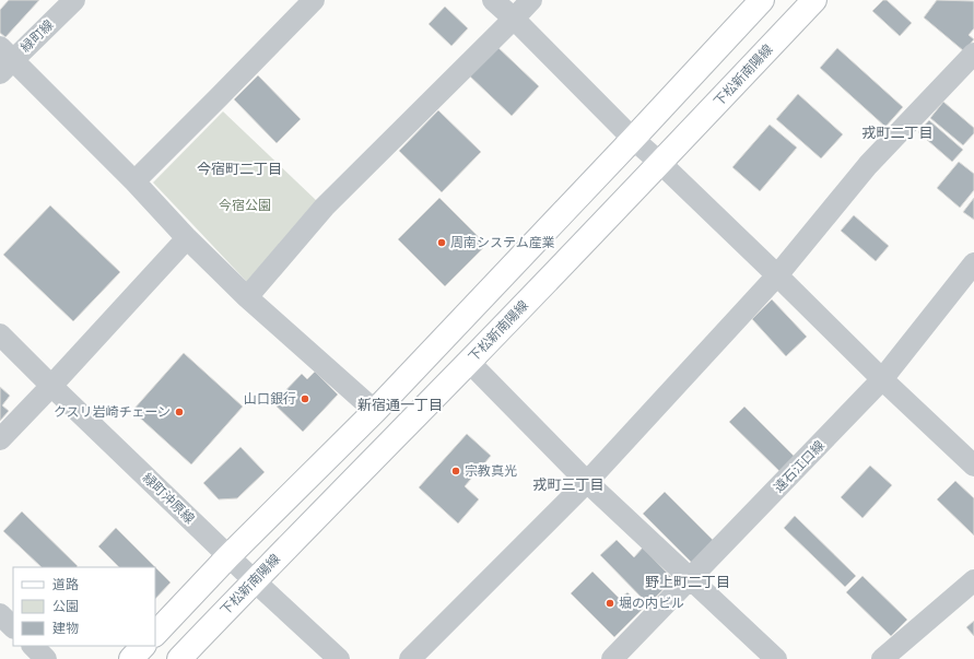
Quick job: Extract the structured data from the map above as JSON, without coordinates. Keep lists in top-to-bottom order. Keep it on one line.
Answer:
{"streets":{"main road":["下松新南陽線"],"street":["緑町線","遠石江口線","緑町沖原線"]},"crossings":[["下松新南陽線","緑町沖原線"]],"districts":["戎町二丁目","今宿町二丁目","新宿通一丁目","戎町三丁目","野上町二丁目"],"parks":["今宿公園"],"places":["周南システム産業","山口銀行","クスリ岩崎チェーン","宗教真光","堀の内ビル"],"legend":["道路","公園","建物"]}
